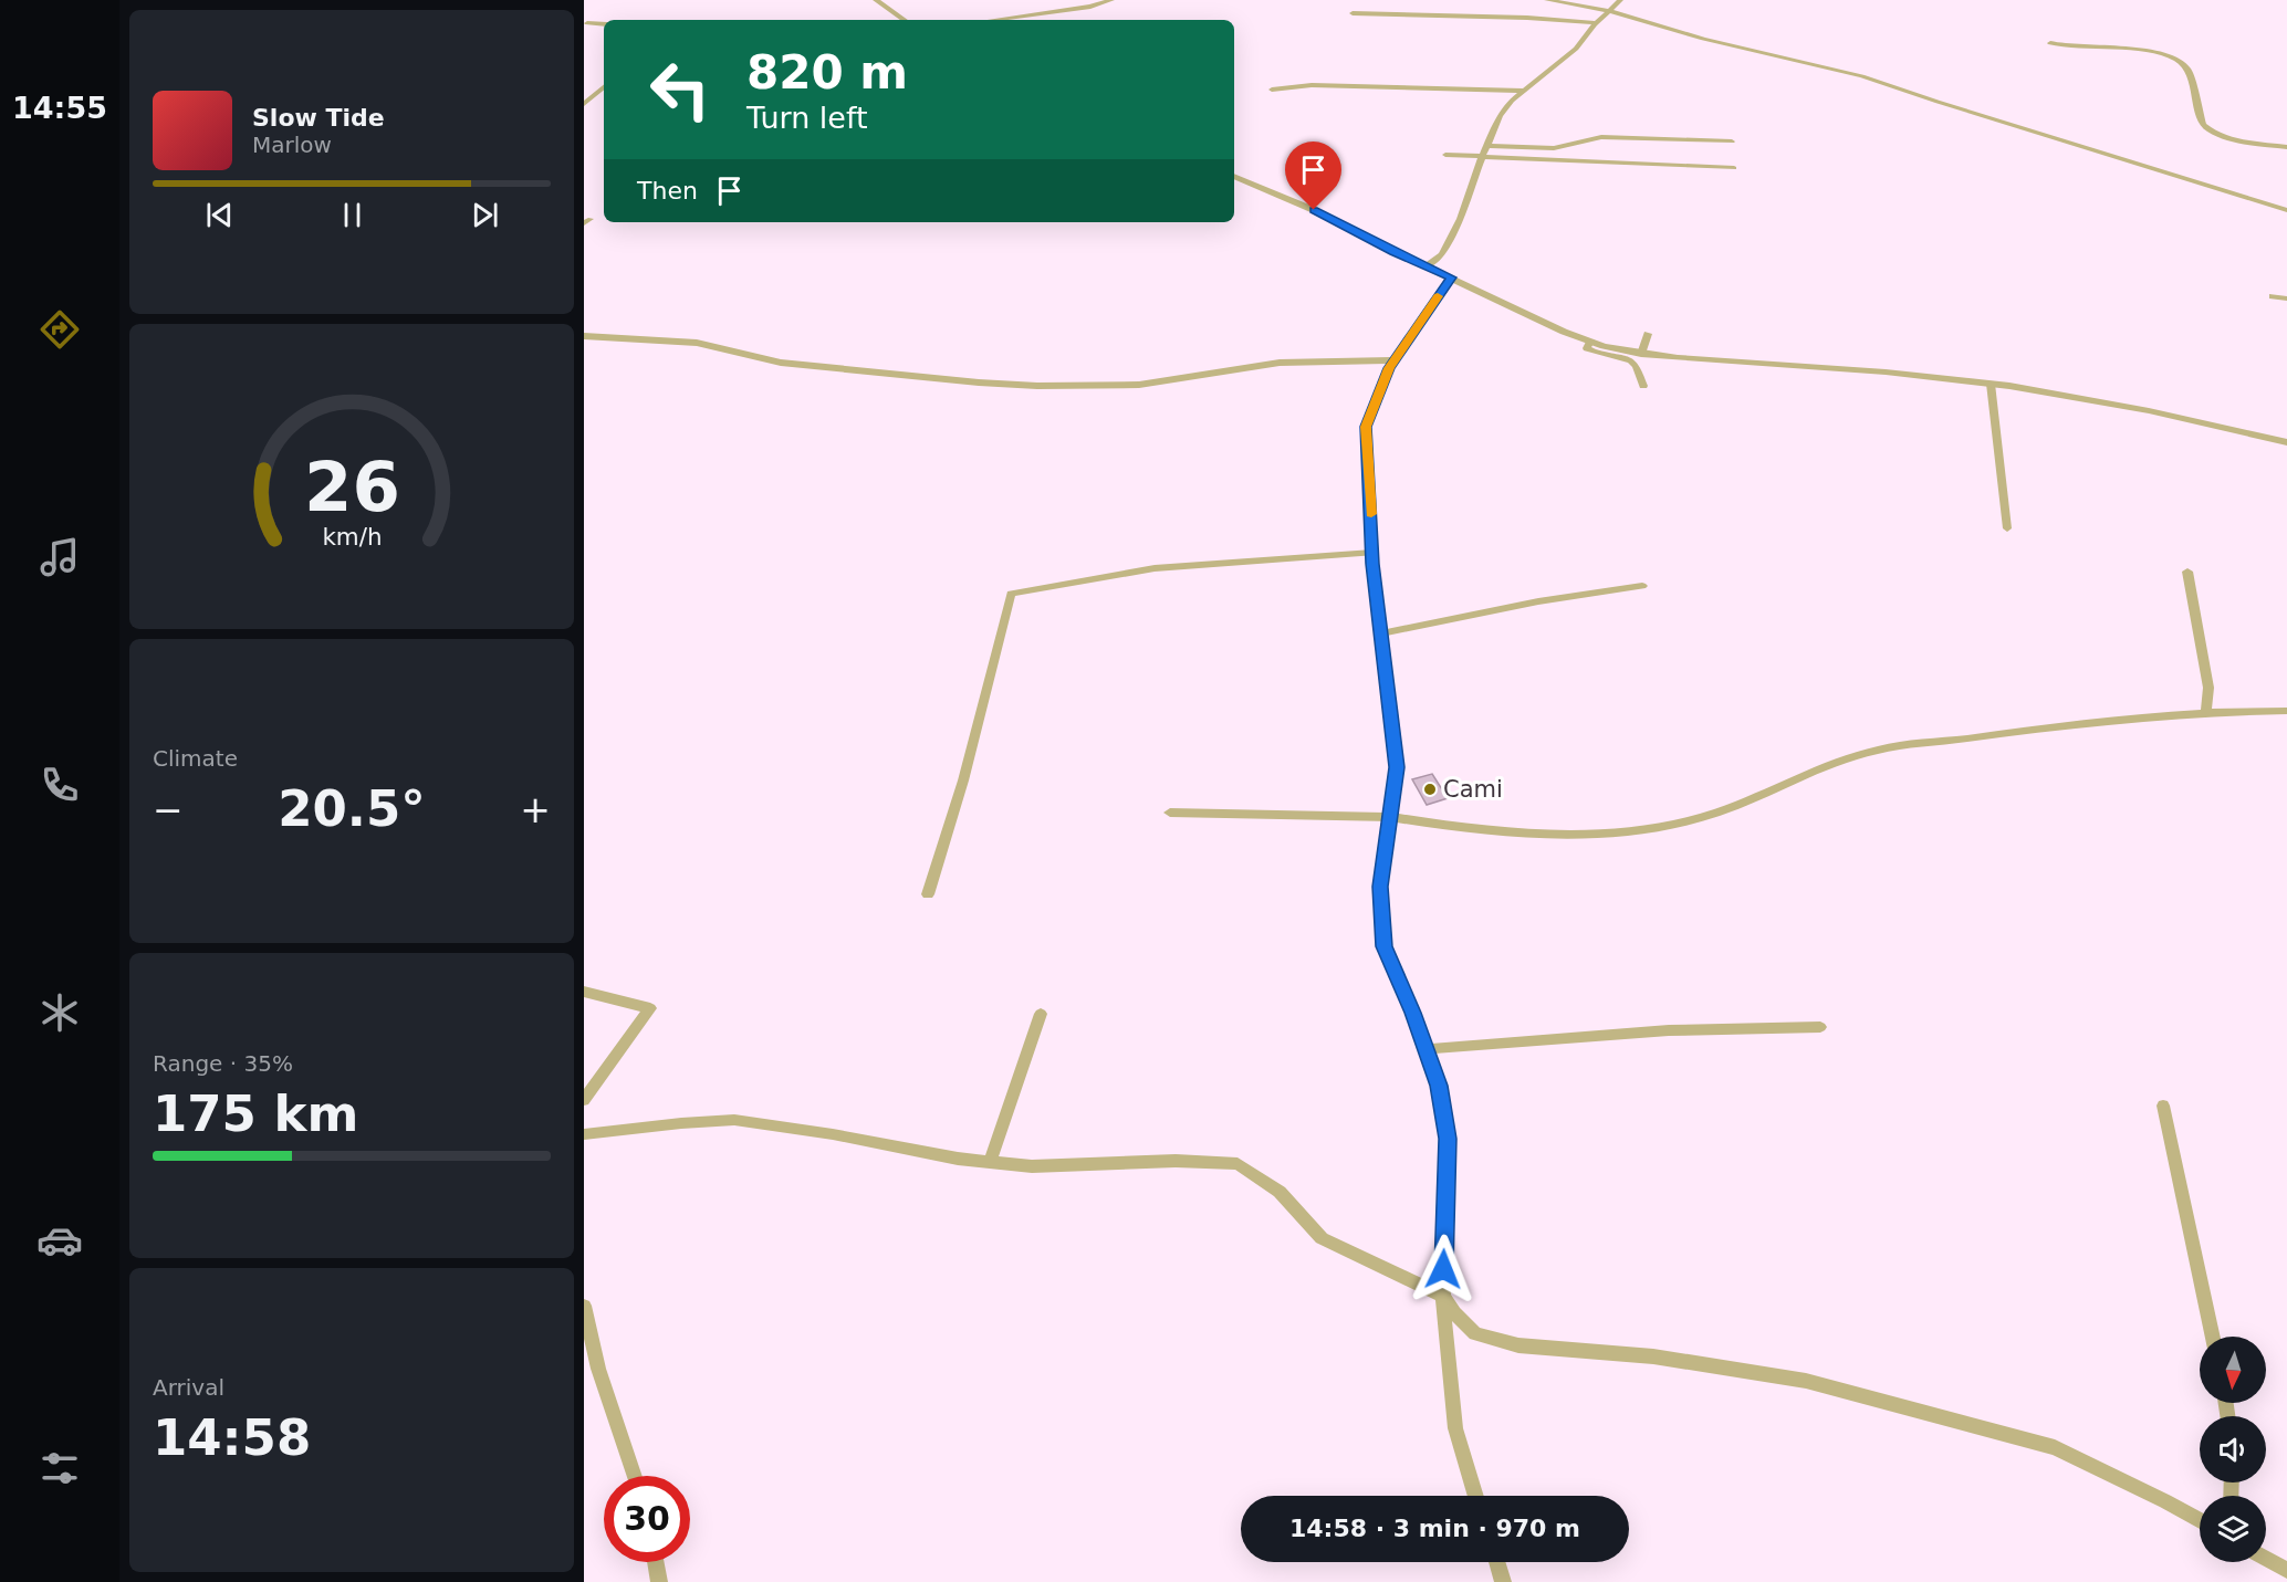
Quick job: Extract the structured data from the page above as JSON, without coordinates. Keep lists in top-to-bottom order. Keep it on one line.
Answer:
{"places":["Cami"],"north":"bottom","page":{"tabs":"14:55","turn":["820 m","Turn left"],"song":["Slow Tide","Marlow"],"then":"Then","tile":["Climate",["Range · 35%","175 km"],["Arrival","14:58"]],"heat":["−","20.5°","+"],"limit":"30","trip":"14:58 · 3 min · 970 m","gauge":["26","km/h"]}}
